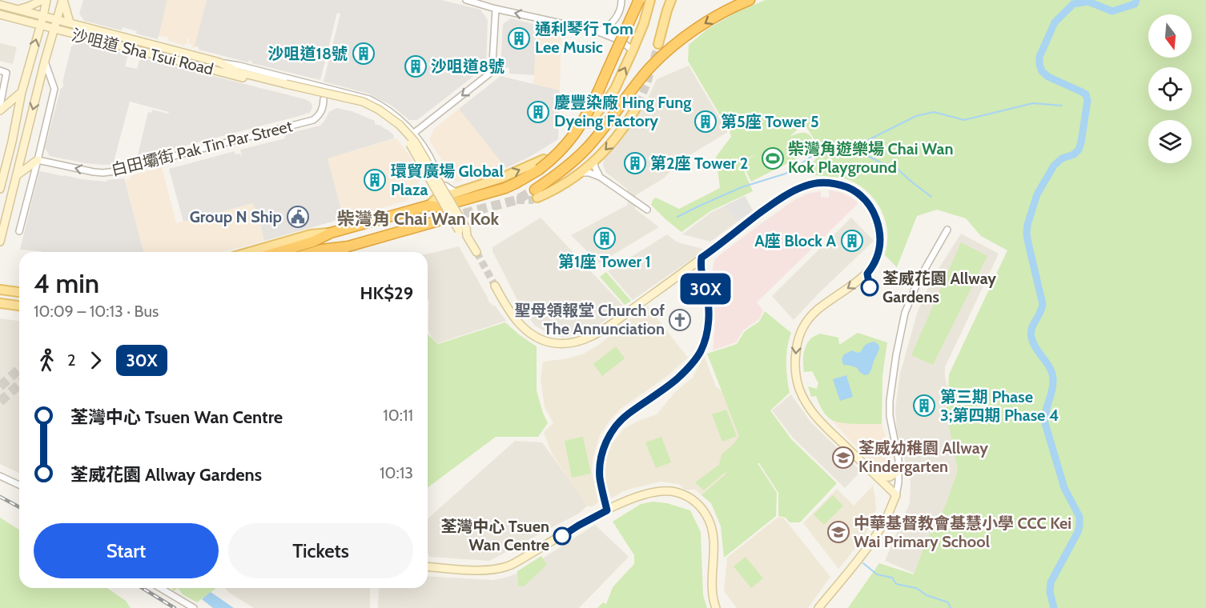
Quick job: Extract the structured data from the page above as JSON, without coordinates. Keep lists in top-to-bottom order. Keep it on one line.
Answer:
{"streets":{"street":["沙咀道 Sha Tsui Road","白田壩街 Pak Tin Par Street"]},"one_way":["白田壩街 Pak Tin Par Street"],"districts":["柴灣角 Chai Wan Kok"],"places":{"building":["通利琴行 Tom Lee Music","沙咀道18號","沙咀道8號","慶豐染廠 Hing Fung Dyeing Factory","第5座 Tower 5","第2座 Tower 2","環貿廣場 Global Plaza","第1座 Tower 1","A座 Block A","第三期 Phase 3;第四期 Phase 4"],"sports":["柴灣角遊樂場 Chai Wan Kok Playground"],"public building":["Group N Ship"],"other":["荃威花園 Allway Gardens","荃灣中心 Tsuen Wan Centre"],"church":["聖母領報堂 Church of The Annunciation"],"school or university":["荃威幼稚園 Allway Kindergarten","中華基督教會基慧小學 CCC Kei Wai Primary School"]},"lines":["bus line 30X"],"north":"bottom","page":{"on_map":"30X","heading":["4 min","10:09 – 10:13 · Bus","HK$29"],"legs":["2","30X"],"list":[{"name":"荃灣中心 Tsuen Wan Centre","value":"10:11"},{"name":"荃威花園 Allway Gardens","value":"10:13"}],"buttons":["Start","Tickets"]}}
